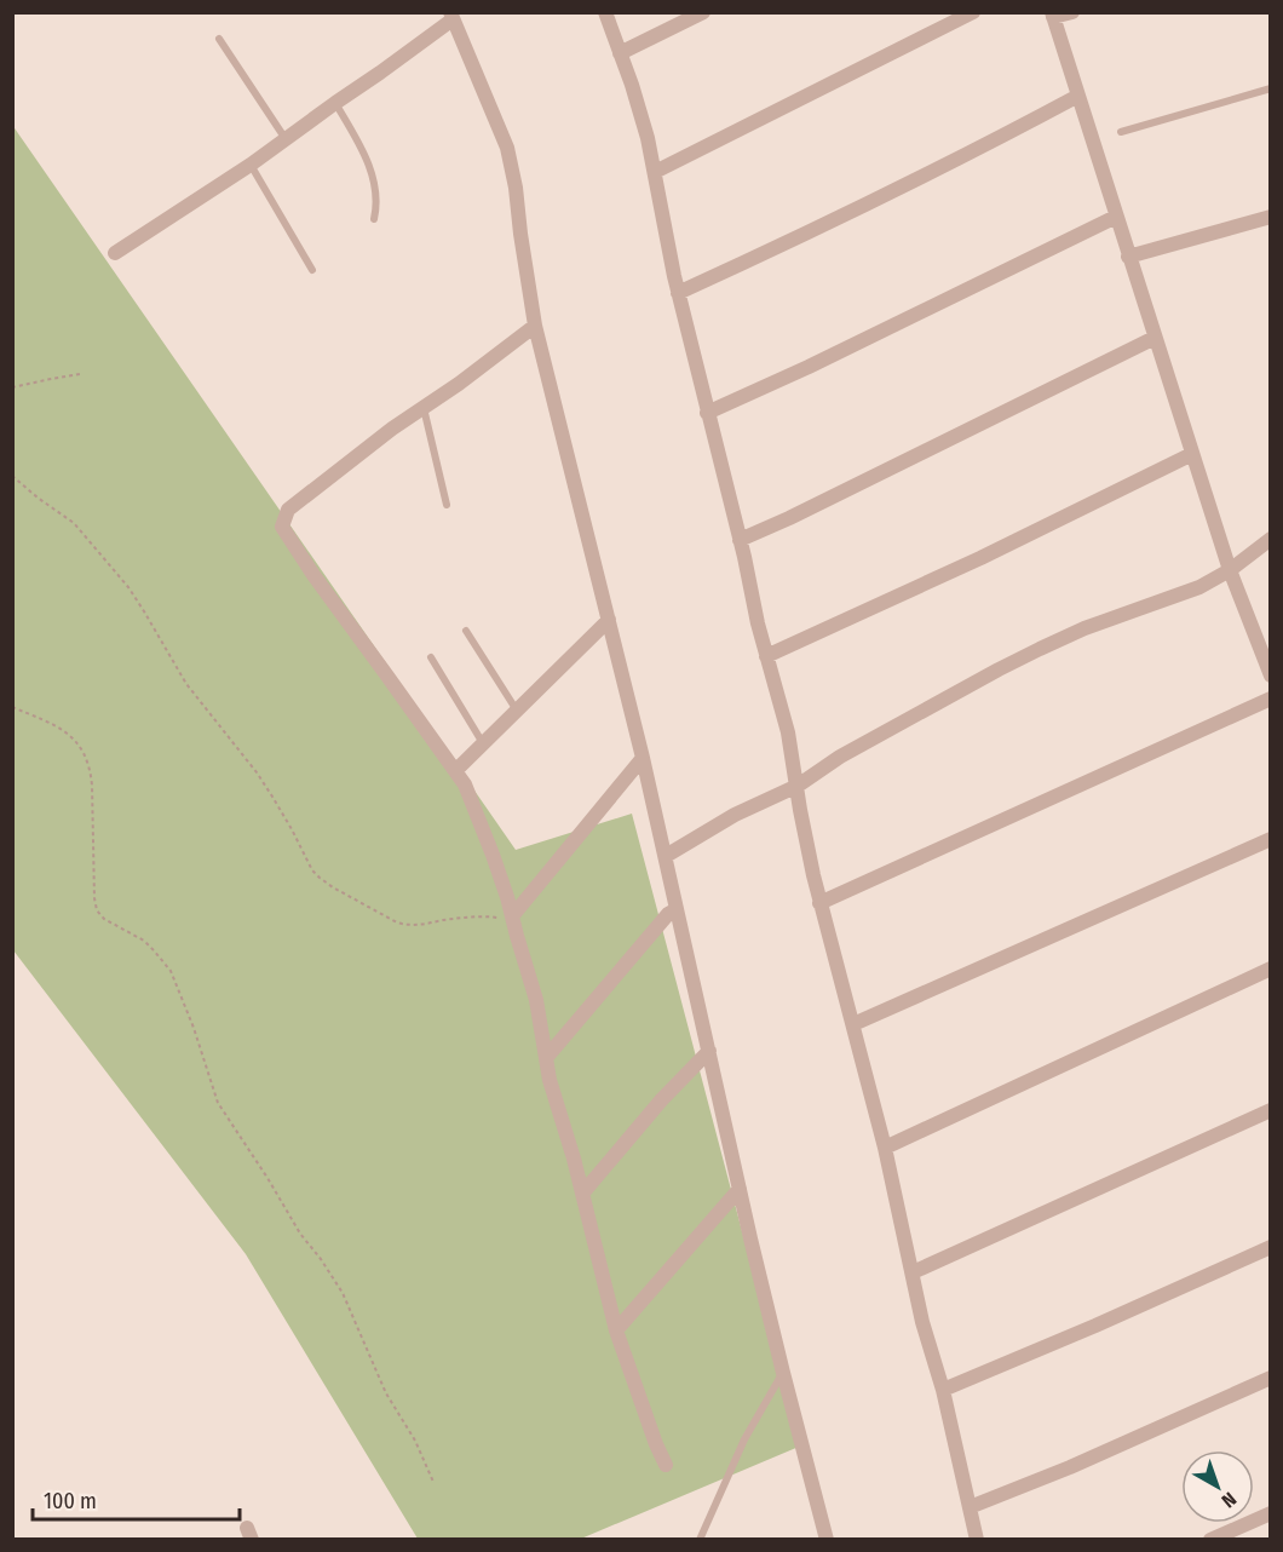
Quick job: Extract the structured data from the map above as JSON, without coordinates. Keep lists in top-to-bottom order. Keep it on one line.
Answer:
{"scale_bar":"100 m","north":"bottom right"}
